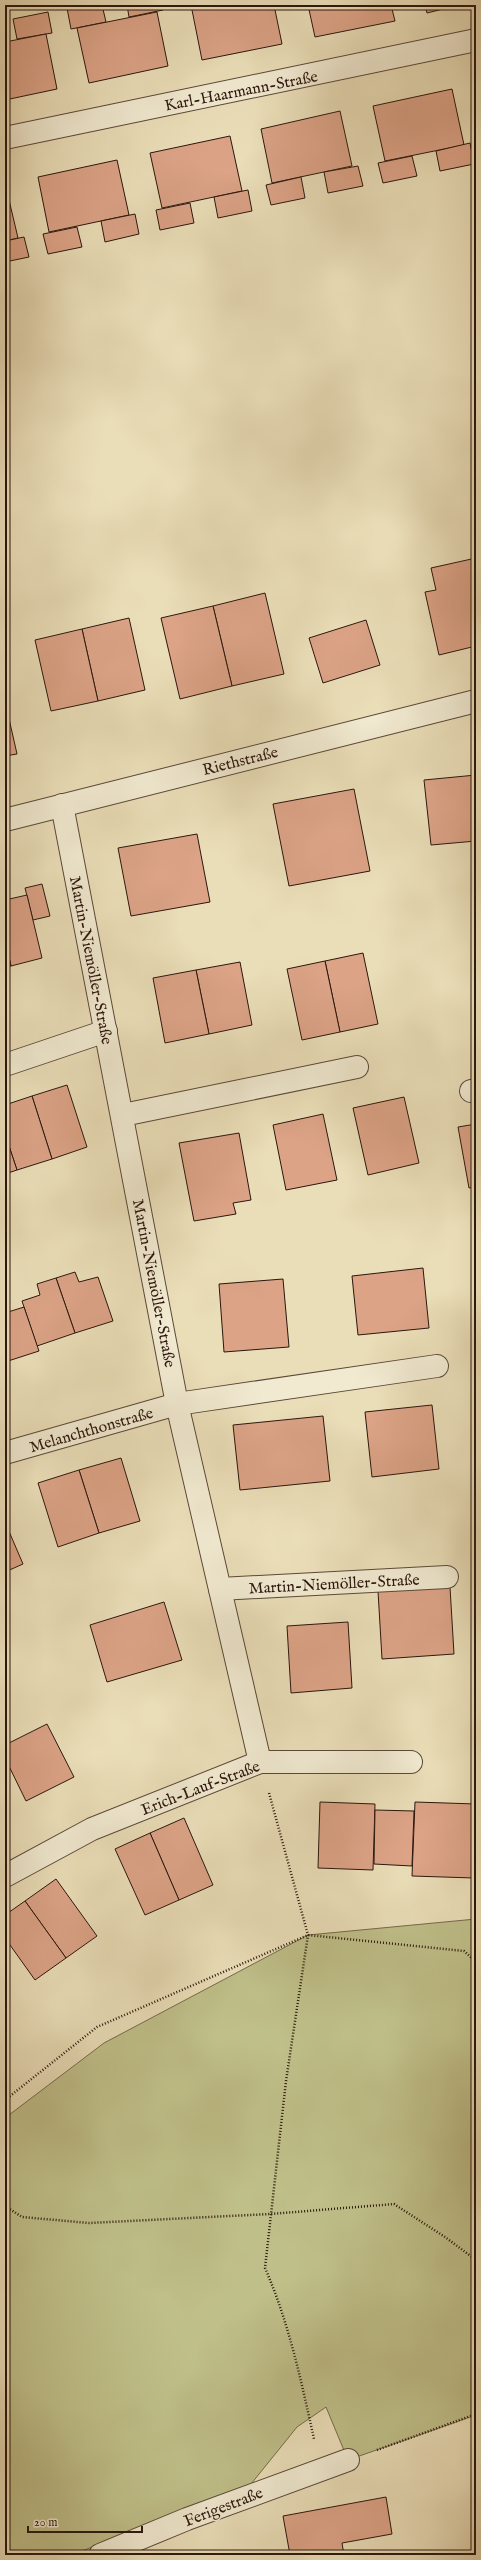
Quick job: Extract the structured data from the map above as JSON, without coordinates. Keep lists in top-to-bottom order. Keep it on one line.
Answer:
{"streets":{"street":["Karl-Haarmann-Straße","Riethstraße","Martin-Niemöller-Straße","Melanchthonstraße","Erich-Lauf-Straße","Ferigestraße"]},"crossings":[["Riethstraße","Martin-Niemöller-Straße"],["Martin-Niemöller-Straße","Melanchthonstraße"],["Martin-Niemöller-Straße","Erich-Lauf-Straße"]],"scale_bar":"20 m"}
